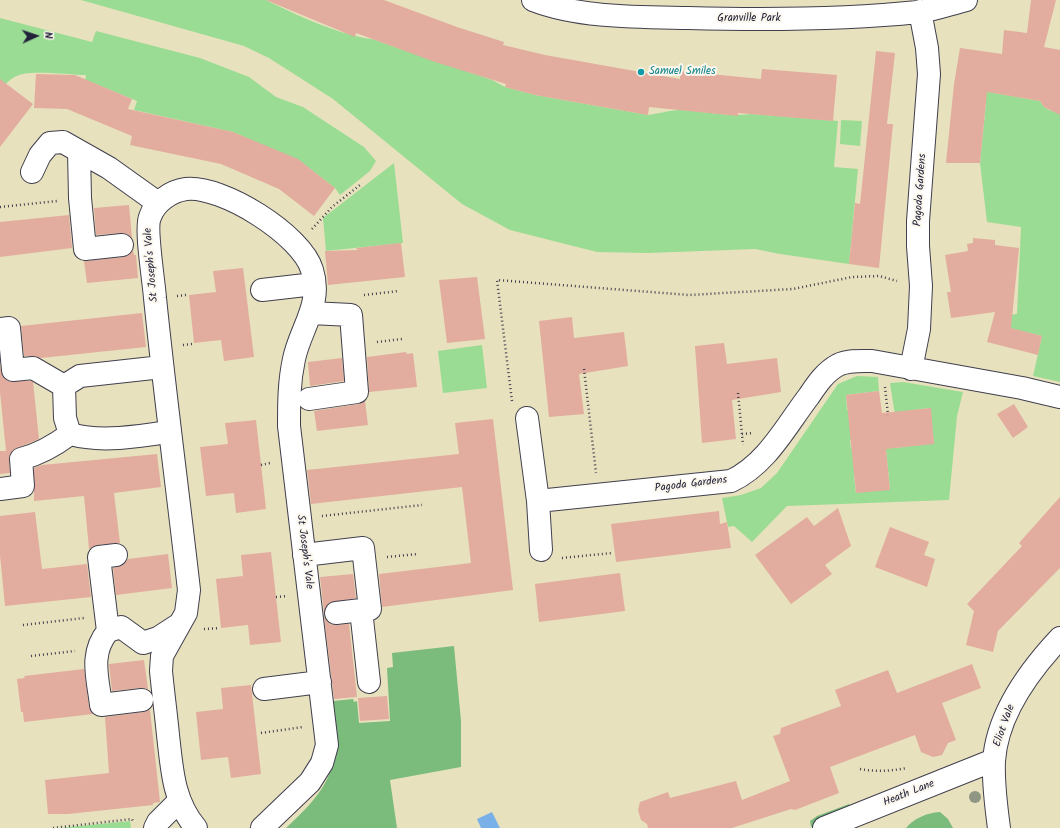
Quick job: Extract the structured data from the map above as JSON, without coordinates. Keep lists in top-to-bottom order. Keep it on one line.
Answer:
{"streets":{"street":["Granville Park","Pagoda Gardens","St Joseph's Vale","Eliot Vale","Heath Lane"]},"crossings":[["Granville Park","Pagoda Gardens"],["Eliot Vale","Heath Lane"]],"places":["Samuel Smiles"],"north":"right"}
